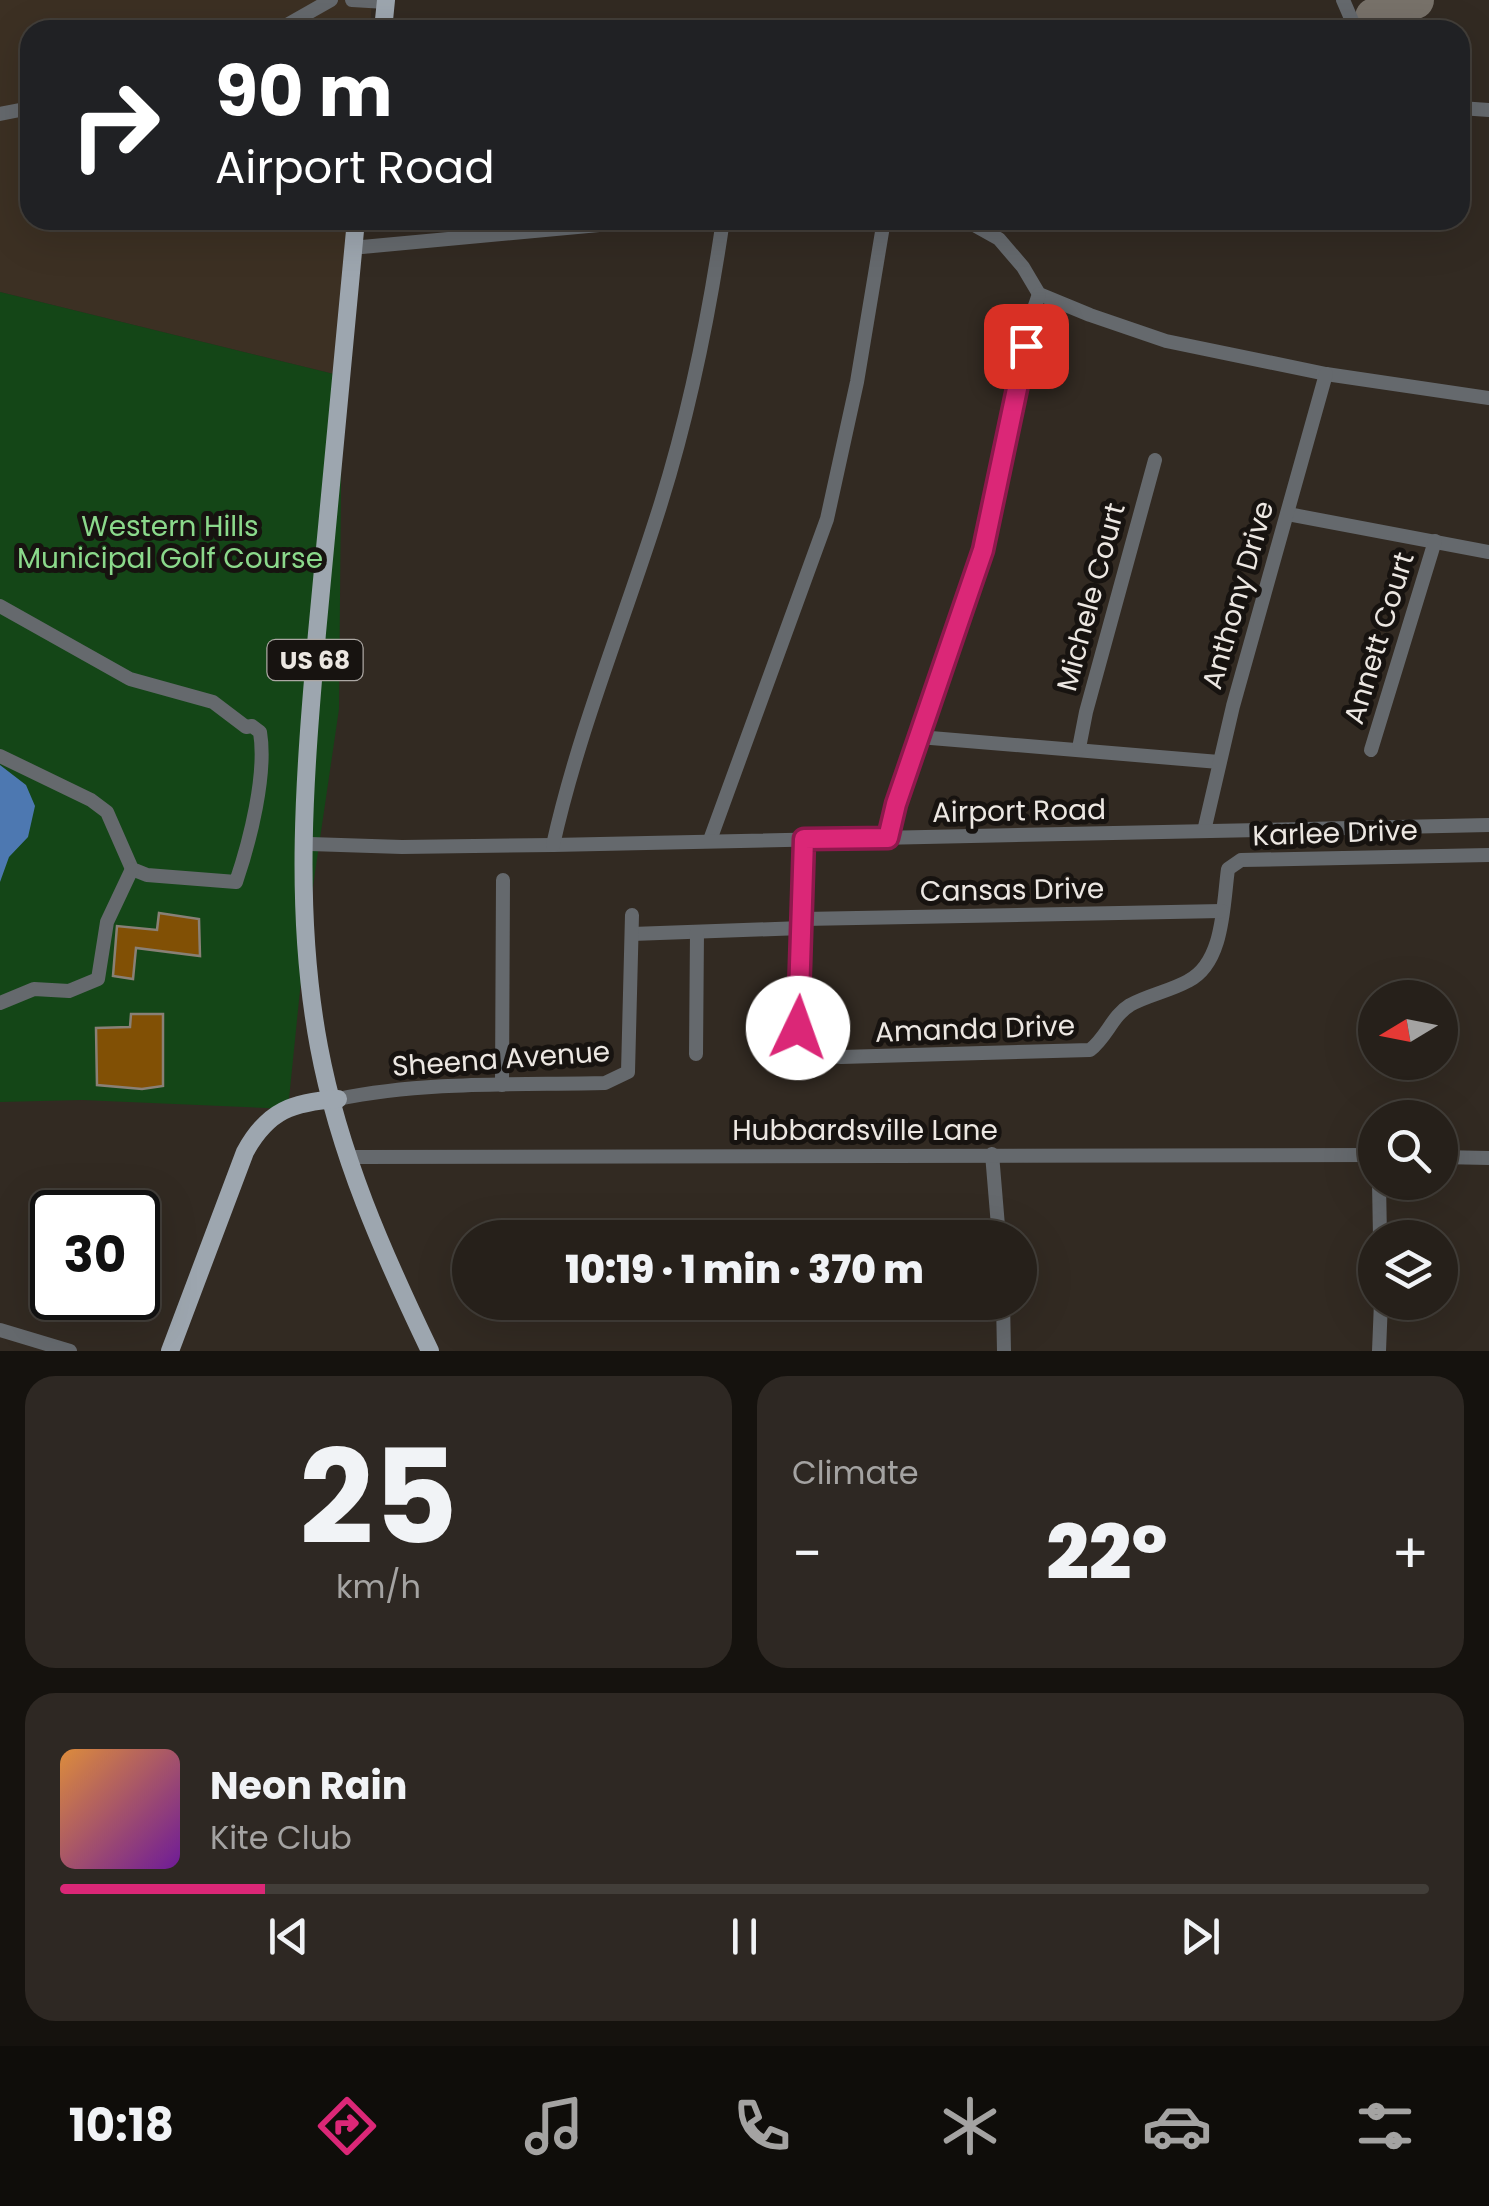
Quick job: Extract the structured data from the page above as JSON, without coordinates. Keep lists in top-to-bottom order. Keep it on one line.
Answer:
{"streets":{"main road":["US 68"],"street":["Anthony Drive","Michele Court","Annett Court","Airport Road","Karlee Drive","Cansas Drive","Amanda Drive","Sheena Avenue","Hubbardsville Lane"]},"crossings":[["Anthony Drive","Airport Road"],["US 68","Airport Road"],["US 68","Sheena Avenue"],["US 68","Hubbardsville Lane"],["Airport Road","Amanda Drive"],["Karlee Drive","Cansas Drive"],["Karlee Drive","Amanda Drive"],["Cansas Drive","Amanda Drive"],["Cansas Drive","Sheena Avenue"]],"parks":["Western Hills Municipal Golf Course"],"north":"left","page":{"turn":["90 m","Airport Road"],"limit":"30","trip":"10:19 · 1 min · 370 m","tile":[["25","km/h"],"Climate"],"heat":["−","22°","+"],"song":["Neon Rain","Kite Club"],"tabs":"10:18"}}
